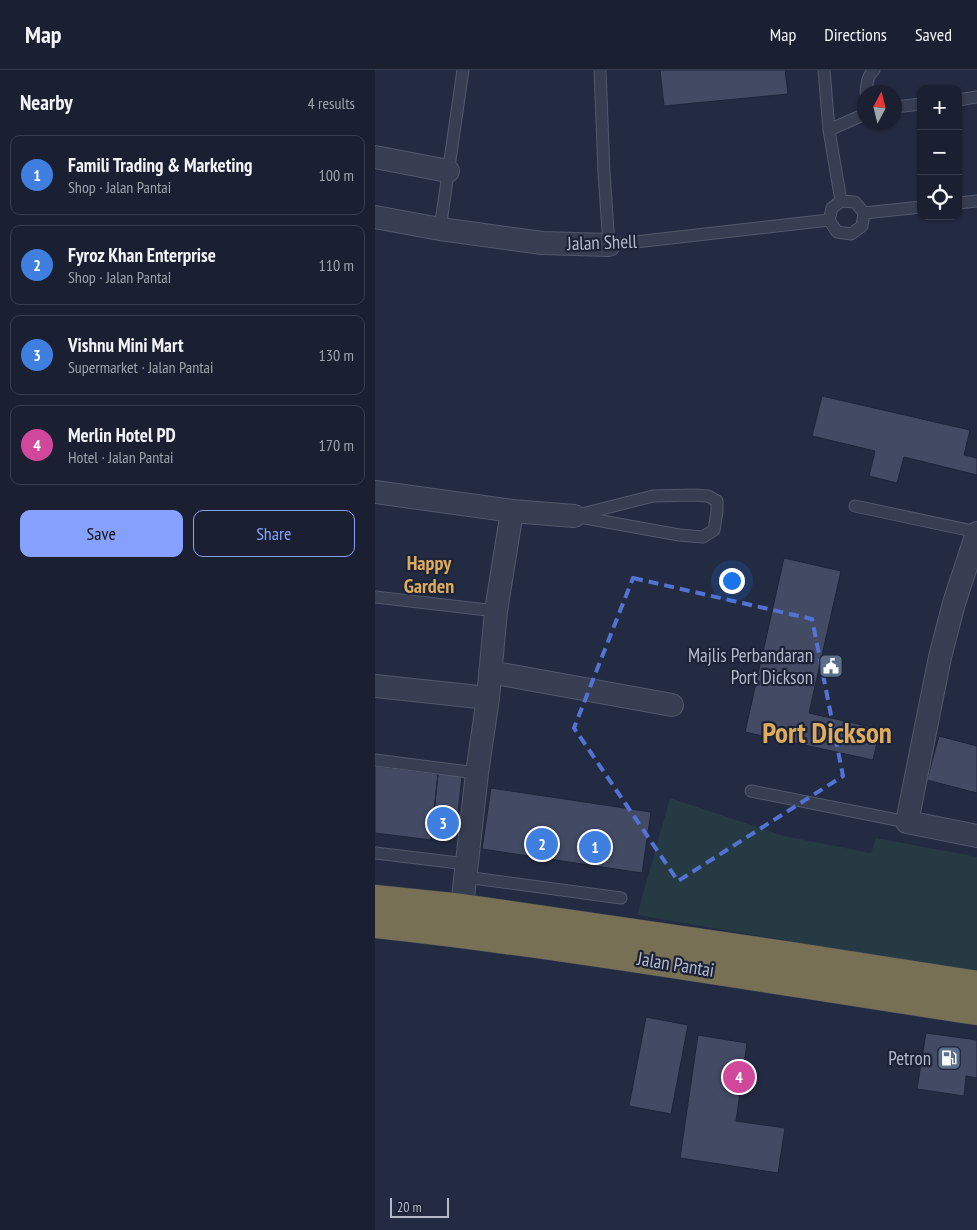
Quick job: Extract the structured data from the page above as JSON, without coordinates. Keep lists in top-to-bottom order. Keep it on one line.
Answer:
{"streets":{"highway":["Jalan Pantai"],"street":["Jalan Shell"]},"districts":["Happy Garden","Port Dickson"],"places":{"public building":["Majlis Perbandaran Port Dickson"],"fuel station":["Petron"]},"scale_bar":"20 m","north":"top","page":{"header":"Map","nav":["Map","Directions","Saved"],"heading":["Nearby","4 results"],"map_buttons":["+","−"],"list":[{"mark":"1","name":"Famili Trading & Marketing","note":"Shop · Jalan Pantai","value":"100 m"},{"mark":"2","name":"Fyroz Khan Enterprise","note":"Shop · Jalan Pantai","value":"110 m"},{"mark":"3","name":"Vishnu Mini Mart","note":"Supermarket · Jalan Pantai","value":"130 m"},{"mark":"4","name":"Merlin Hotel PD","note":"Hotel · Jalan Pantai","value":"170 m"}],"buttons":["Save","Share"],"pins":["3","2","1","4"],"scale":"20 m"}}
